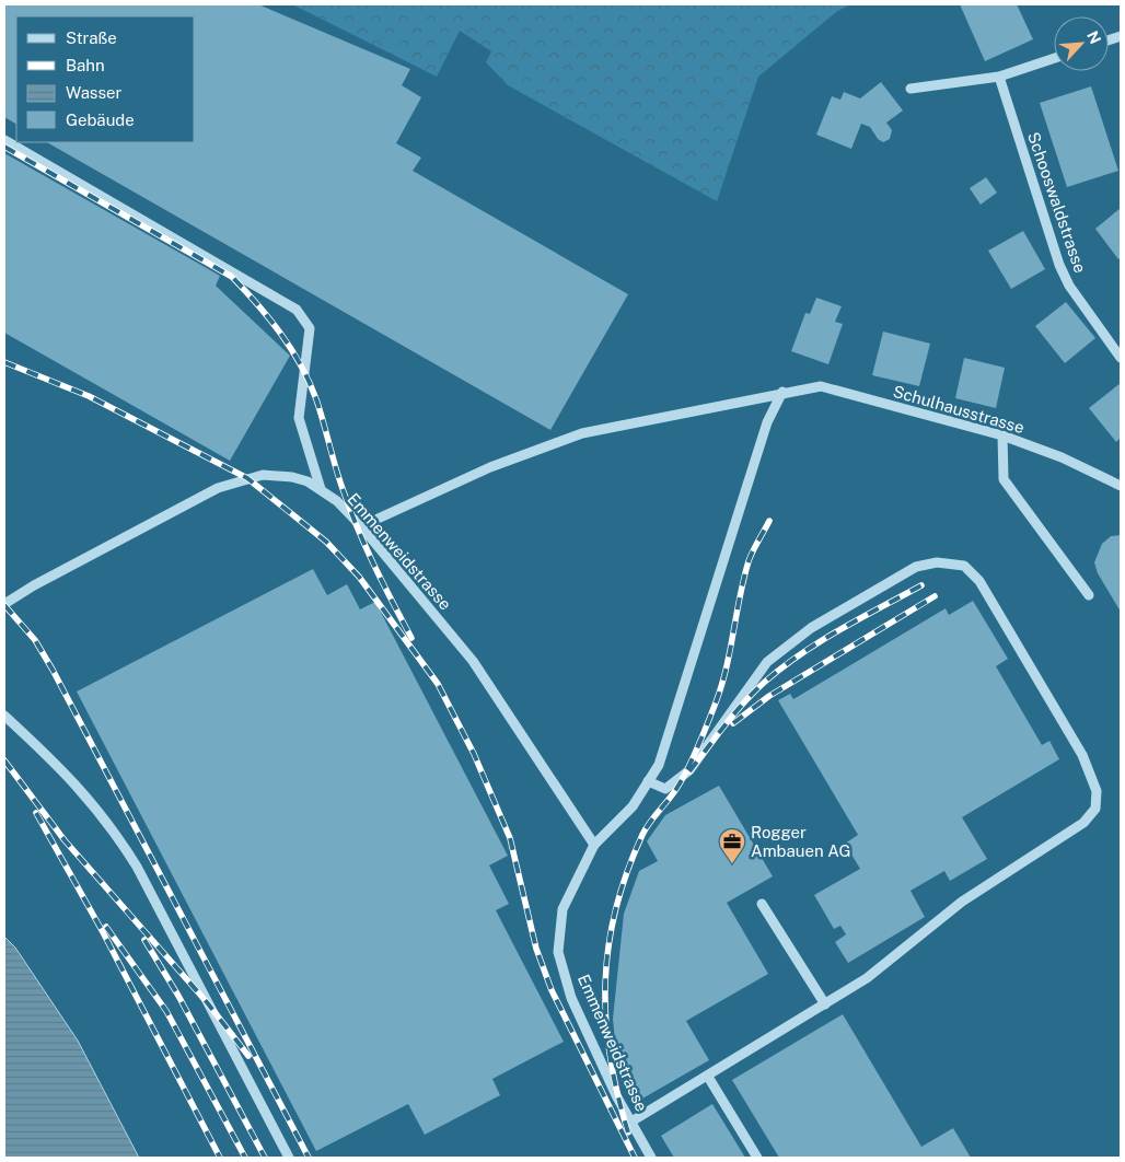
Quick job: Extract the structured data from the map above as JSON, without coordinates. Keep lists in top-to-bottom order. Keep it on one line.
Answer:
{"streets":{"street":["Schooswaldstrasse","Schulhausstrasse","Emmenweidstrasse"]},"crossings":[["Schulhausstrasse","Emmenweidstrasse"]],"places":{"office":["Rogger Ambauen AG"]},"legend":["Straße","Bahn","Wasser","Gebäude"],"north":"top right"}
